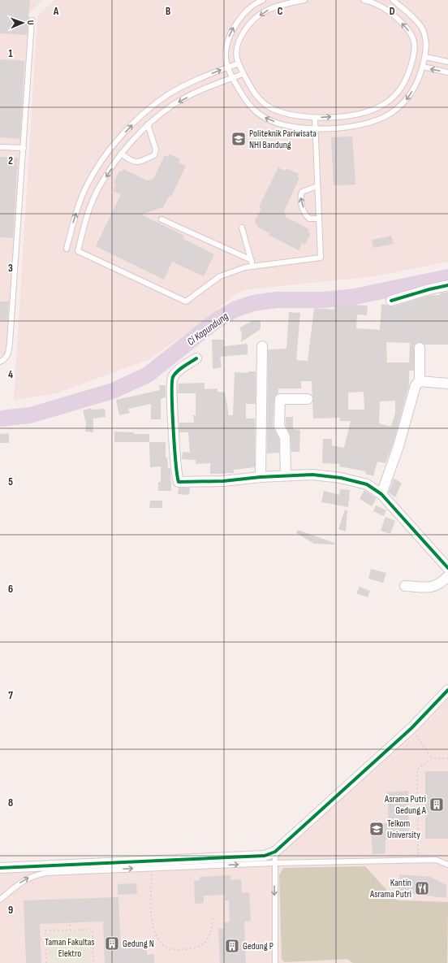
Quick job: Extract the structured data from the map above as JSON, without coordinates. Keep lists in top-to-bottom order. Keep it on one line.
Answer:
{"water":["Ci Kapundung"],"parks":["Taman Fakultas Elektro"],"places":{"school or university":["Politeknik Pariwisata NHI Bandung","Telkom University"],"building":["Asrama Putri Gedung A","Gedung N","Gedung P"],"restaurant":["Kantin Asrama Putri"]},"north":"right","grid":{"columns":["A","B","C","D"],"rows":["1","2","3","4","5","6","7","8","9"]}}
